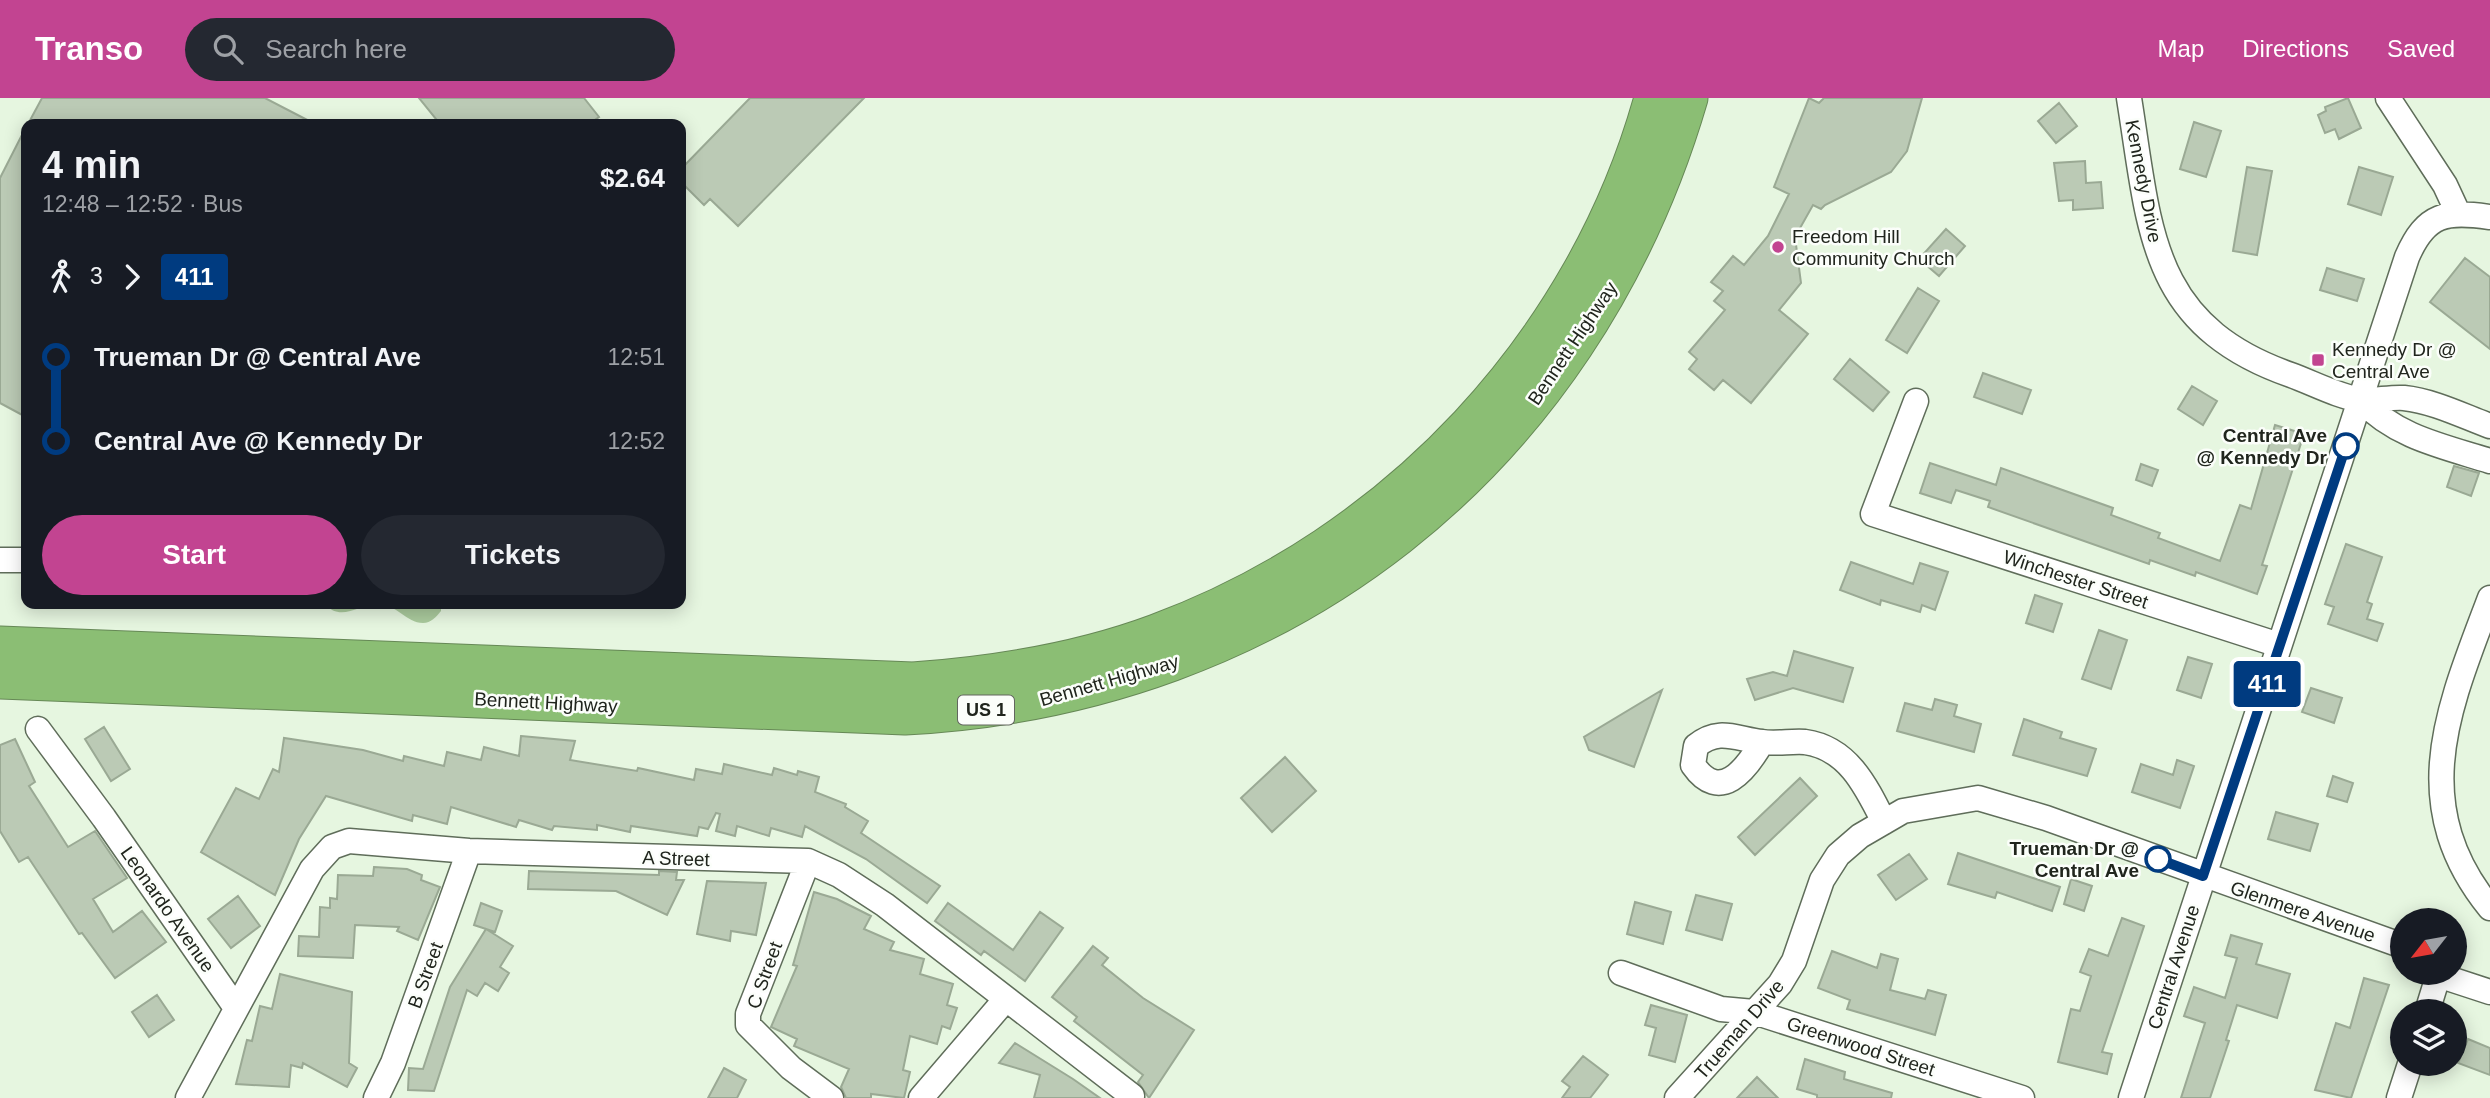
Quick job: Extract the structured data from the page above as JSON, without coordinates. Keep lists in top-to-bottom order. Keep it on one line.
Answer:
{"streets":{"highway":["Bennett Highway","US 1"],"street":["Kennedy Drive","Winchester Street","A Street","Leonardo Avenue","Glenmere Avenue","Central Avenue","B Street","C Street","Trueman Drive","Greenwood Street"]},"crossings":[["Kennedy Drive","Central Avenue"],["Winchester Street","Central Avenue"],["A Street","Leonardo Avenue"],["A Street","B Street"],["A Street","C Street"],["Glenmere Avenue","Central Avenue"],["Glenmere Avenue","Trueman Drive"],["Central Avenue","Trueman Drive"],["Trueman Drive","Greenwood Street"]],"places":{"other":["Freedom Hill Community Church","Central Ave @ Kennedy Dr","Trueman Dr @ Central Ave"],"transit":["Kennedy Dr @ Central Ave"]},"lines":["bus line 411"],"north":"bottom left","page":{"header":"Transo","search":"Search here","nav":["Map","Directions","Saved"],"on_map":"411","heading":["4 min","12:48 – 12:52 · Bus","$2.64"],"legs":["3","411"],"list":[{"name":"Trueman Dr @ Central Ave","value":"12:51"},{"name":"Central Ave @ Kennedy Dr","value":"12:52"}],"buttons":["Start","Tickets"]}}
